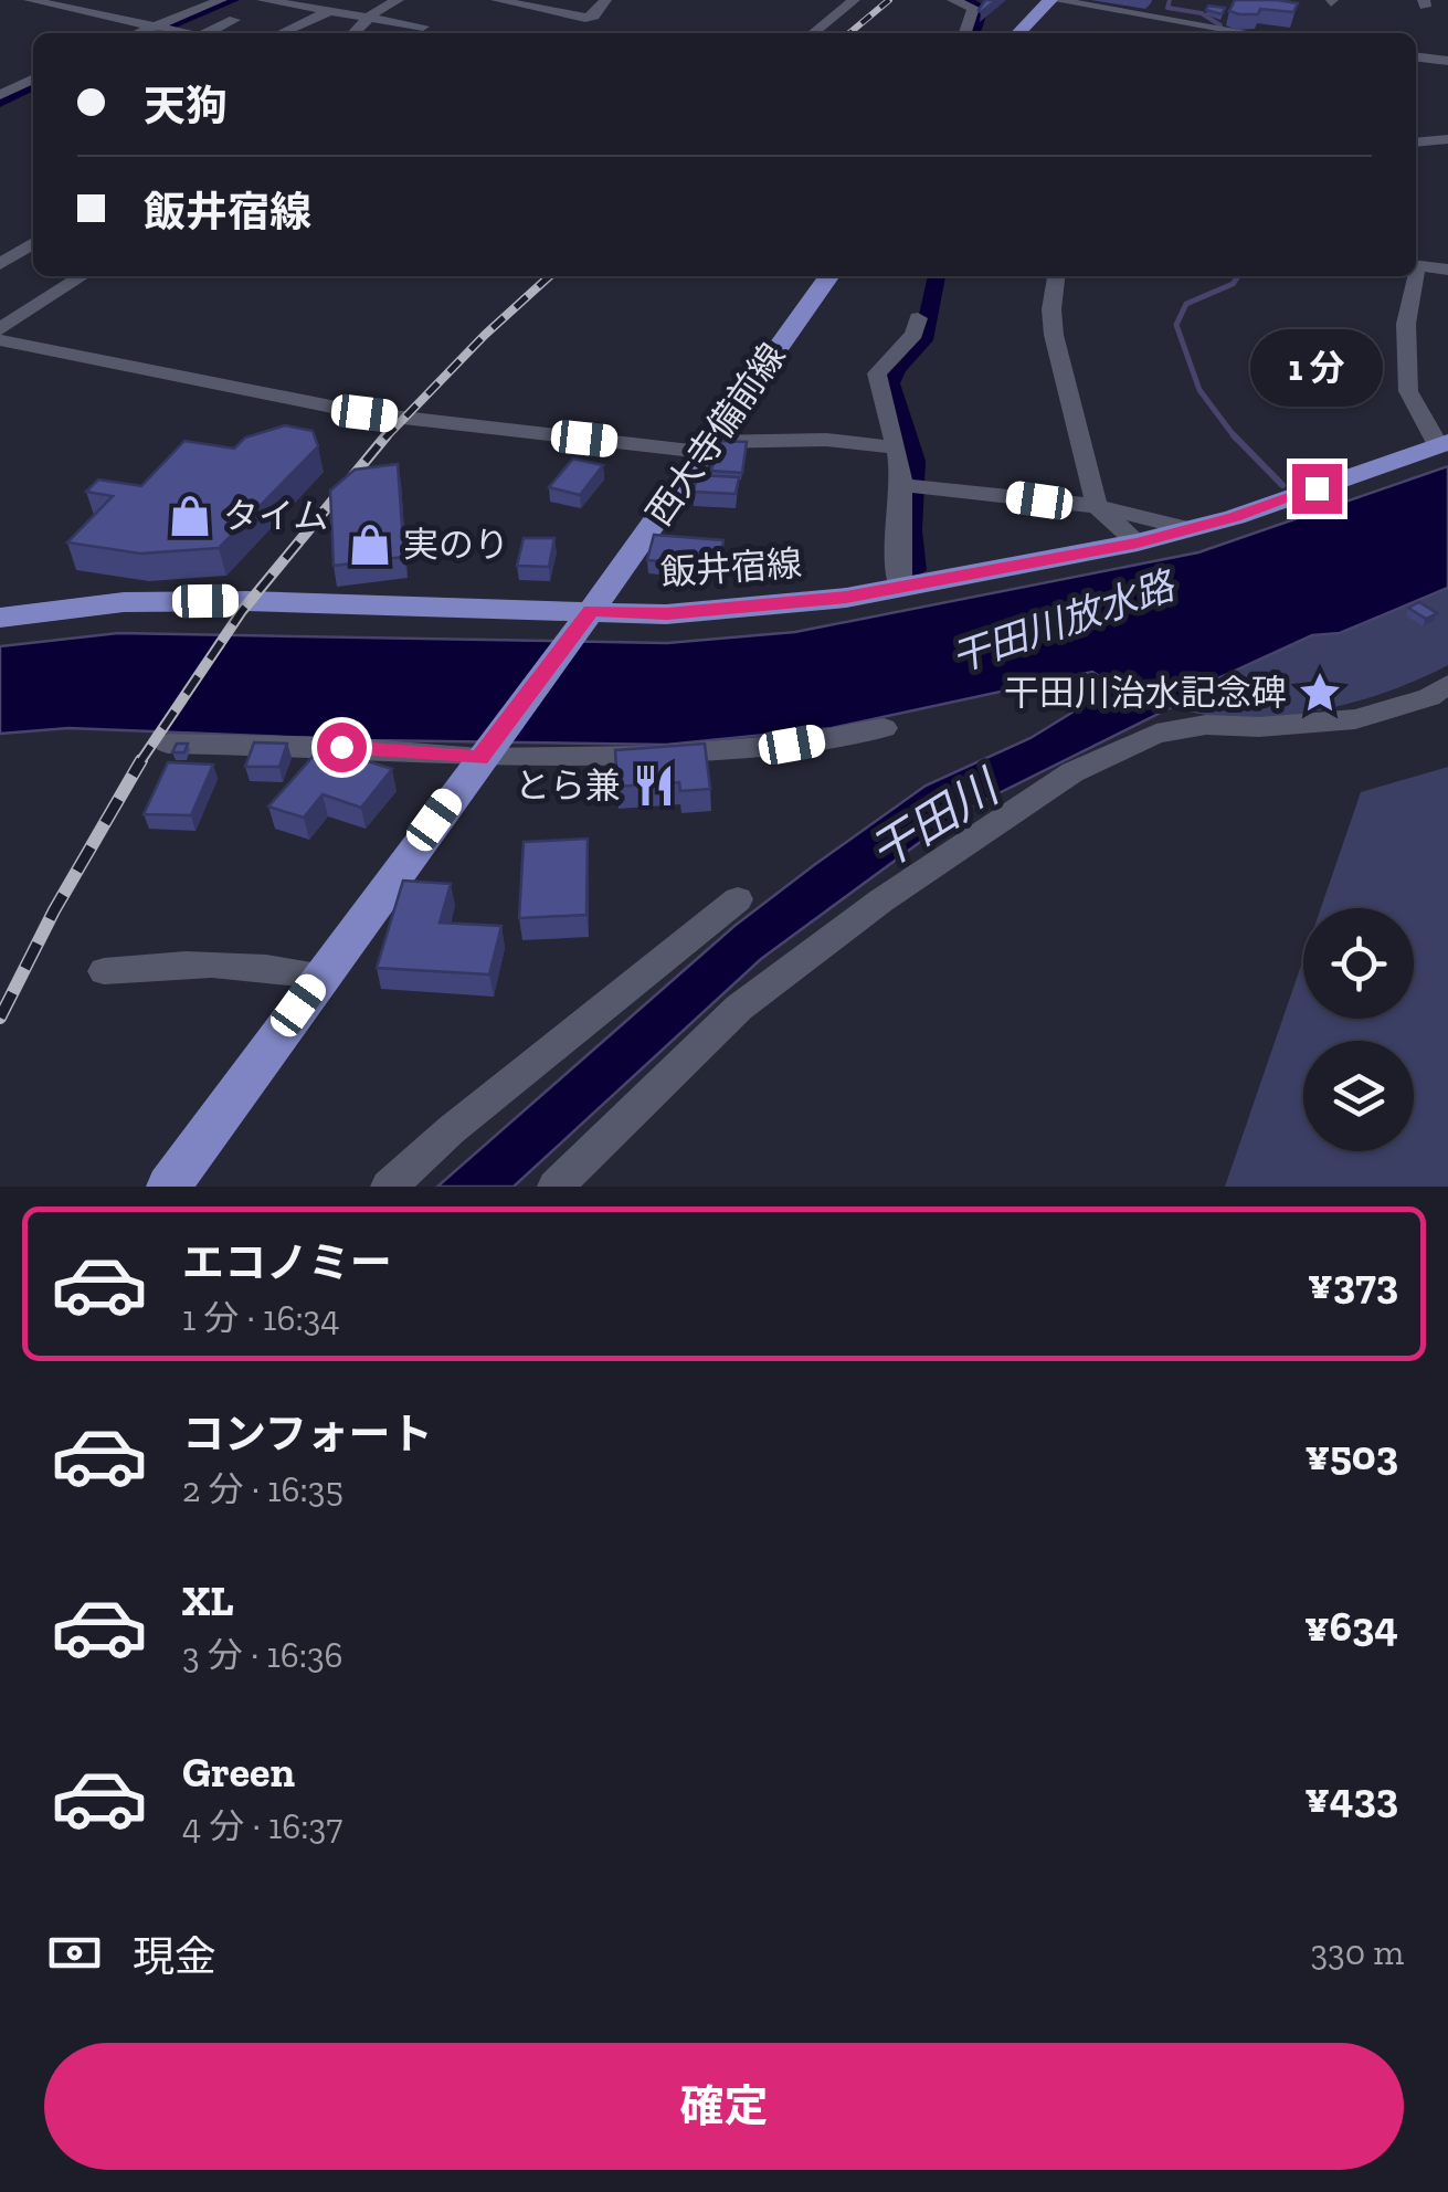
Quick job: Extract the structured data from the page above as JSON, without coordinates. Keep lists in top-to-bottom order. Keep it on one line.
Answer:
{"streets":{"main road":["西大寺備前線","飯井宿線"]},"crossings":[["西大寺備前線","飯井宿線"]],"water":["干田川放水路","干田川"],"places":{"shop":["タイム","実のり"],"place":["干田川治水記念碑"],"restaurant":["とら兼"]},"page":{"banner":["天狗","飯井宿線"],"bubble":"1 分","list":[{"name":"エコノミー","note":"1 分 · 16:34","value":"¥373"},{"name":"コンフォート","note":"2 分 · 16:35","value":"¥503"},{"name":"XL","note":"3 分 · 16:36","value":"¥634"},{"name":"Green","note":"4 分 · 16:37","value":"¥433"}],"pay":["現金","330 m"],"buttons":"確定"}}
